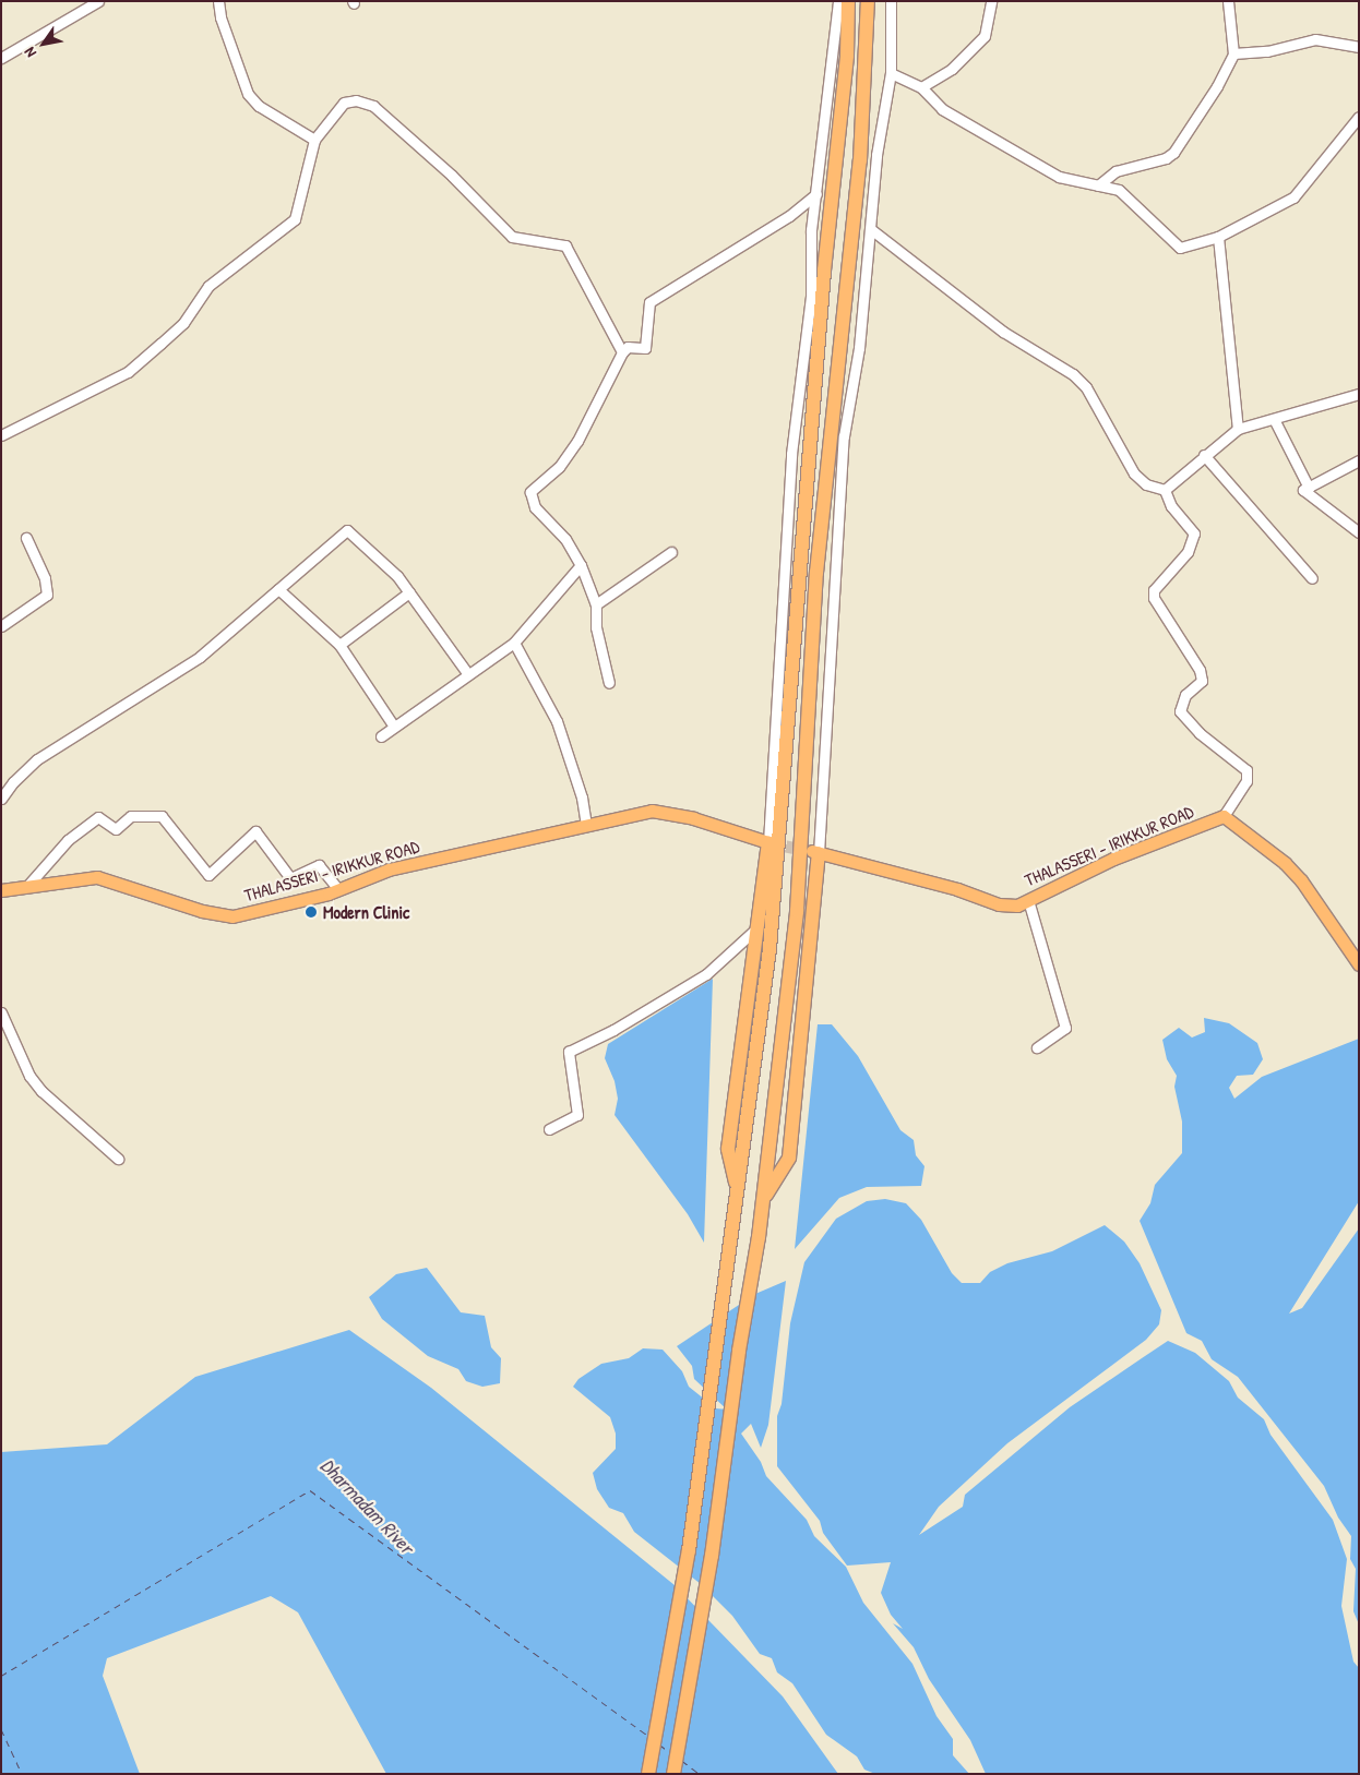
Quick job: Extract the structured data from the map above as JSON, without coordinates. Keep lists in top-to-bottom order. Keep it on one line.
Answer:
{"streets":{"main road":["THALASSERI - IRIKKUR ROAD"]},"water":["Dharmadam River"],"places":["Modern Clinic"],"north":"bottom left"}
